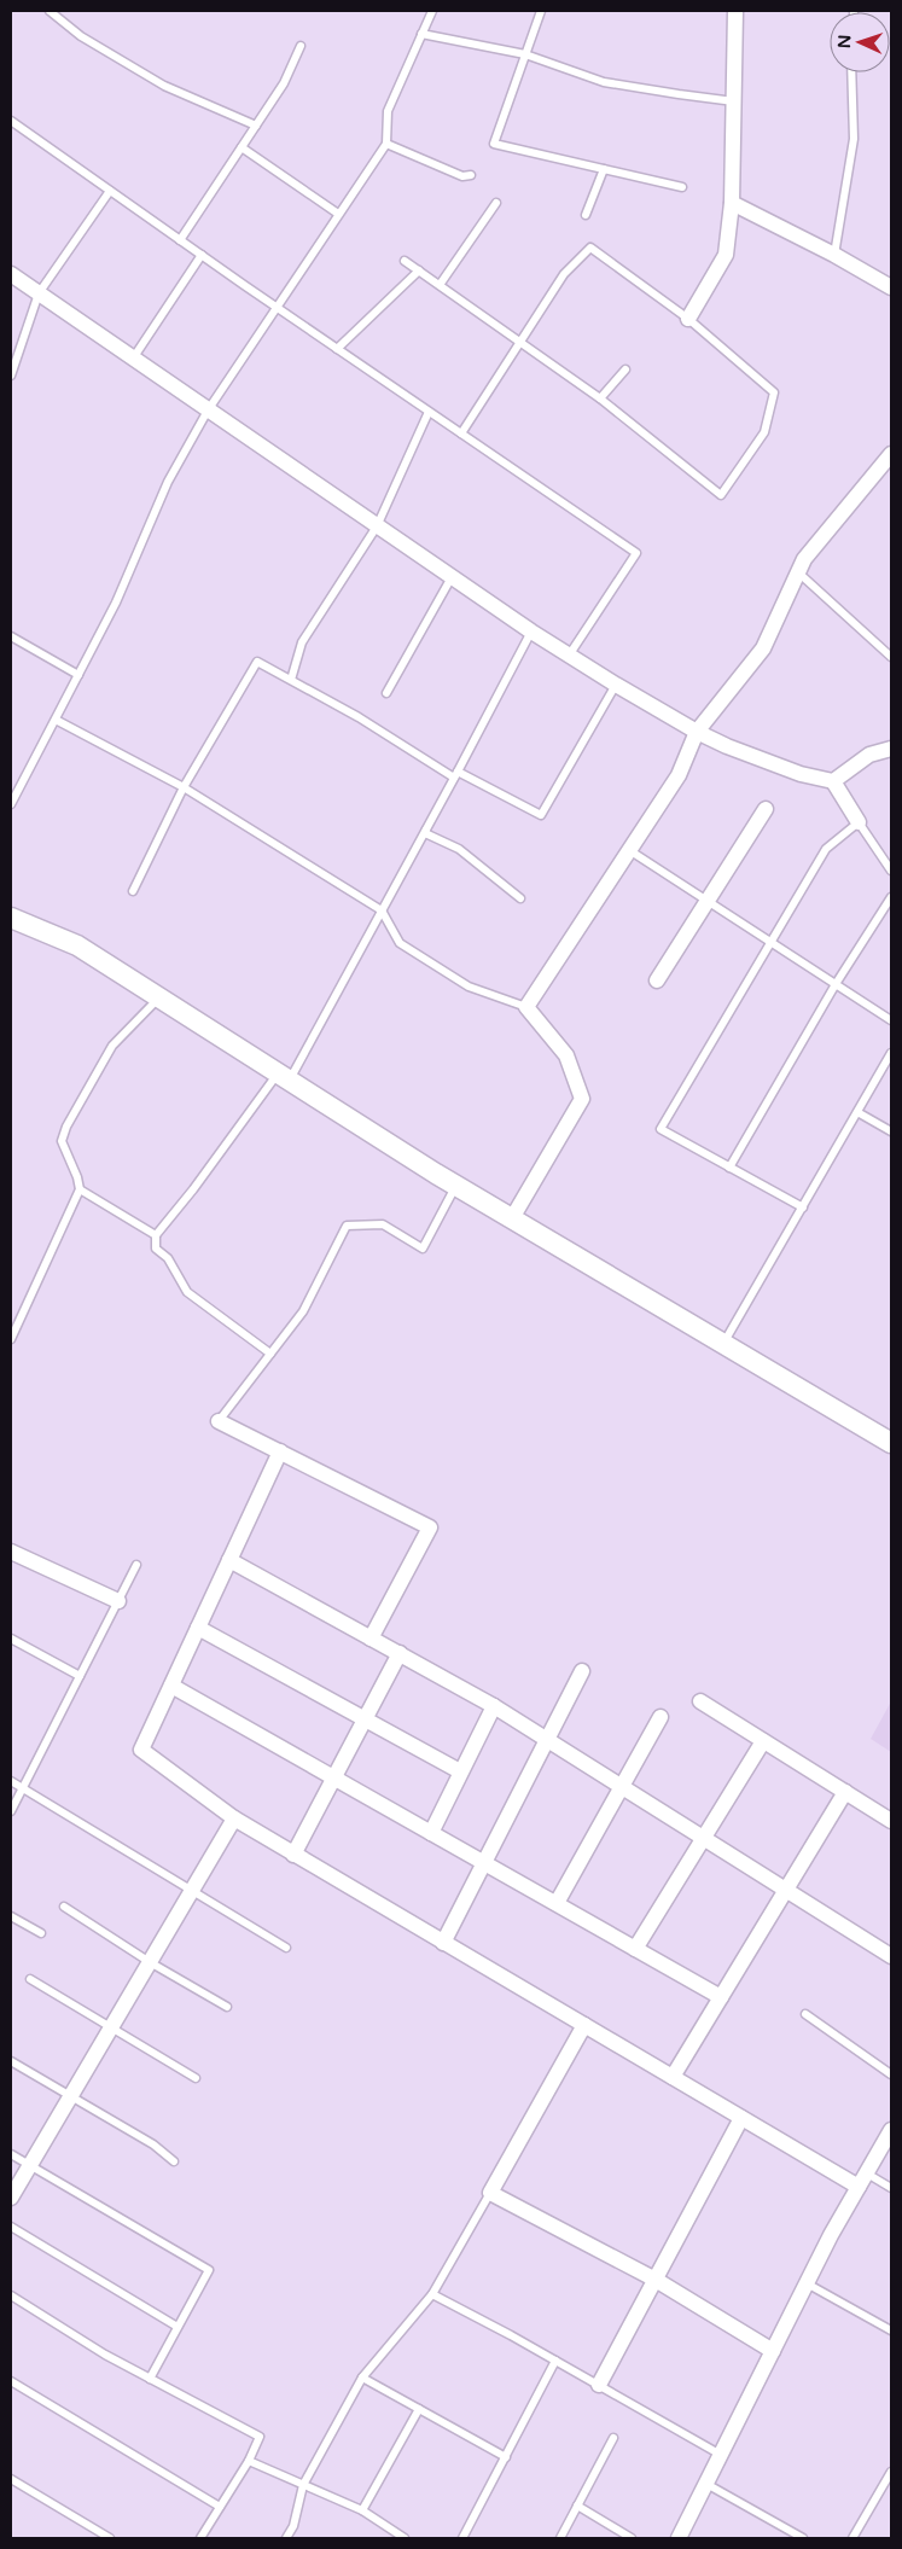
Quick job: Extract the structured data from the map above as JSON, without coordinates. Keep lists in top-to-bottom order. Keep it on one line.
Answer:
{"north":"left"}
